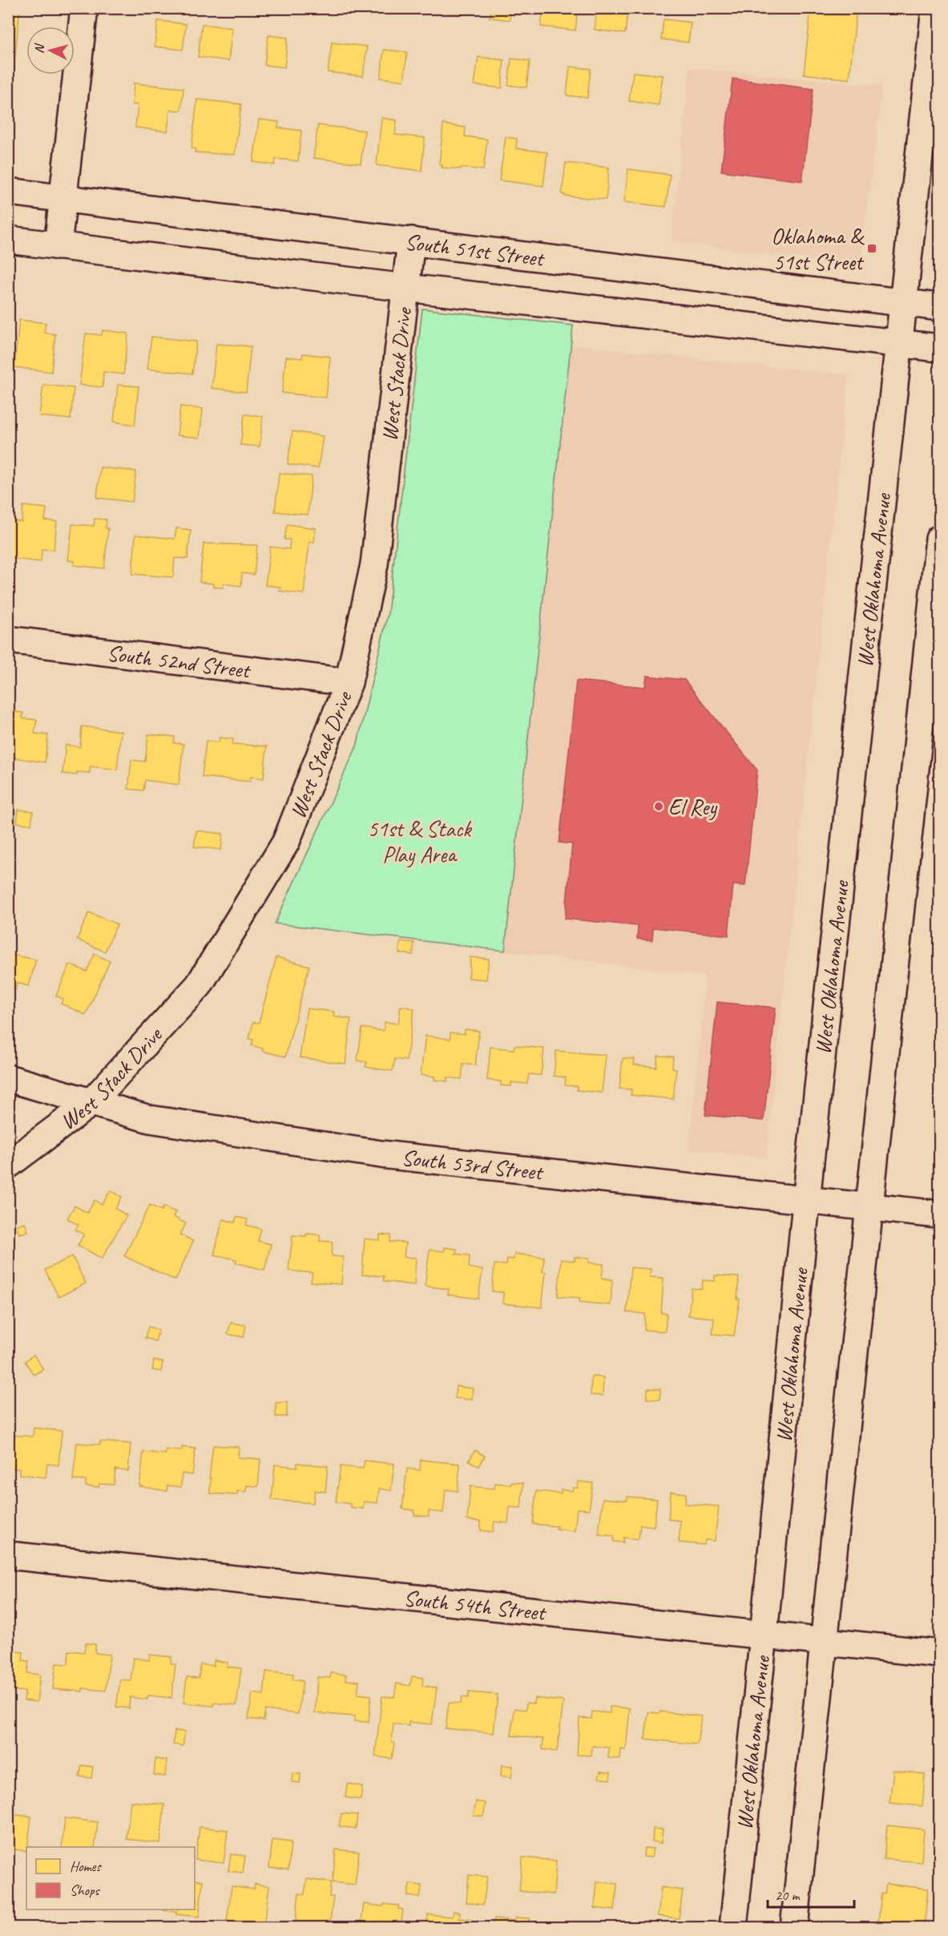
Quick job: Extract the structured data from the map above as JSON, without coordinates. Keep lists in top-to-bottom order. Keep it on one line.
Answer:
{"streets":{"street":["South 51st Street","West Stack Drive","West Oklahoma Avenue","South 52nd Street","South 53rd Street","South 54th Street"]},"crossings":[["South 51st Street","West Stack Drive"],["South 51st Street","West Oklahoma Avenue"],["West Stack Drive","South 52nd Street"],["West Stack Drive","South 53rd Street"],["West Oklahoma Avenue","South 53rd Street"],["West Oklahoma Avenue","South 54th Street"]],"parks":["51st & Stack Play Area"],"places":{"transit":["Oklahoma & 51st Street"],"other":["El Rey"]},"legend":["Homes","Shops"],"scale_bar":"20 m","north":"left"}
